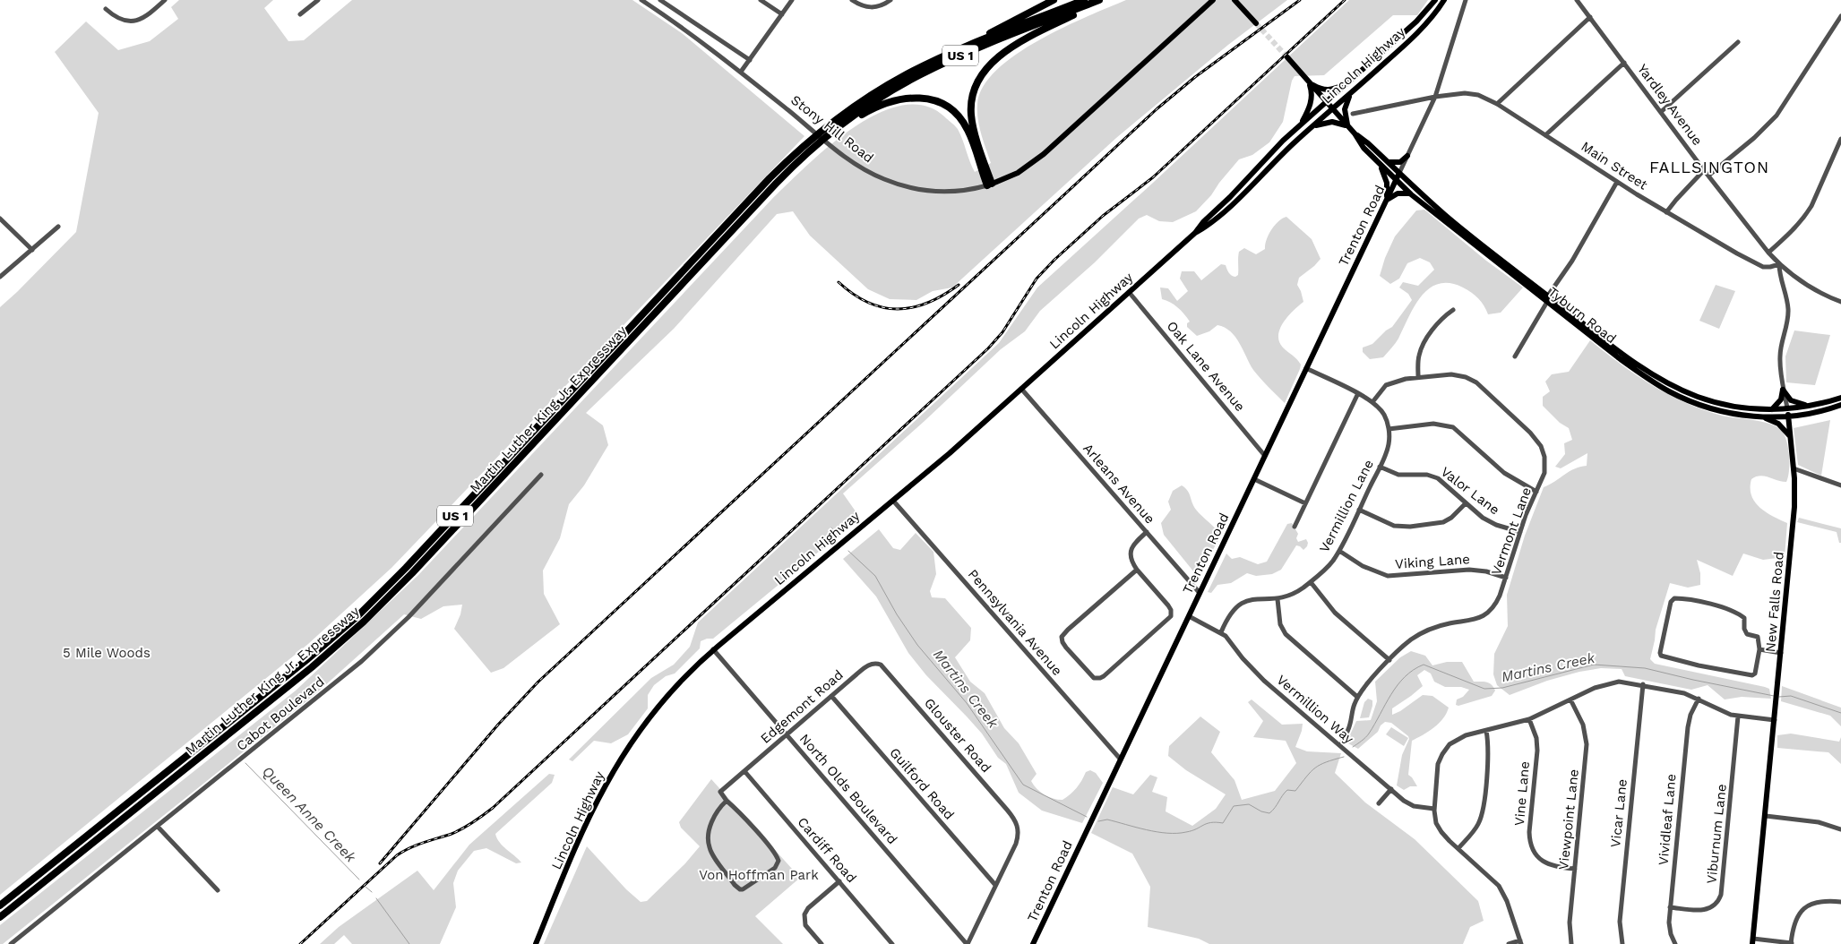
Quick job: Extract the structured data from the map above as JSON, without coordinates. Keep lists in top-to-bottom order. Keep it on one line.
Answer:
{"streets":{"highway":["US 1","Martin Luther King Jr. Expressway"],"main road":["Lincoln Highway","Stony Hill Road","Trenton Road","Tyburn Road","New Falls Road"],"street":["Yardley Avenue","Main Street","Oak Lane Avenue","Arleans Avenue","Valor Lane","Vermillion Lane","Vermont Lane","Viking Lane","Pennsylvania Avenue","Edgemont Road","Vermillion Way","Cabot Boulevard","Glouster Road","Guilford Road","North Olds Boulevard","Vine Lane","Vicar Lane","Viewpoint Lane","Vividleaf Lane","Viburnum Lane","Cardiff Road"]},"crossings":[["Lincoln Highway","Tyburn Road"],["Lincoln Highway","Oak Lane Avenue"],["Lincoln Highway","Arleans Avenue"],["Lincoln Highway","Pennsylvania Avenue"],["Lincoln Highway","North Olds Boulevard"],["Yardley Avenue","Main Street"],["Yardley Avenue","New Falls Road"],["Main Street","New Falls Road"],["Trenton Road","Tyburn Road"],["Trenton Road","Oak Lane Avenue"],["Trenton Road","Arleans Avenue"],["Trenton Road","Pennsylvania Avenue"],["Trenton Road","Vermillion Way"],["Tyburn Road","New Falls Road"],["Valor Lane","Vermillion Lane"],["Valor Lane","Vermont Lane"],["Vermillion Lane","Viking Lane"],["Vermillion Lane","Vermillion Way"],["Vermont Lane","Viking Lane"],["Vermont Lane","Vermillion Way"],["Edgemont Road","Glouster Road"],["Edgemont Road","Guilford Road"],["Edgemont Road","North Olds Boulevard"],["Edgemont Road","Cardiff Road"],["Glouster Road","Guilford Road"],["Vine Lane","Viewpoint Lane"],["Vividleaf Lane","Viburnum Lane"]],"districts":["FALLSINGTON"],"water":["Martins Creek","Queen Anne Creek"],"parks":["5 Mile Woods","Von Hoffman Park"]}
